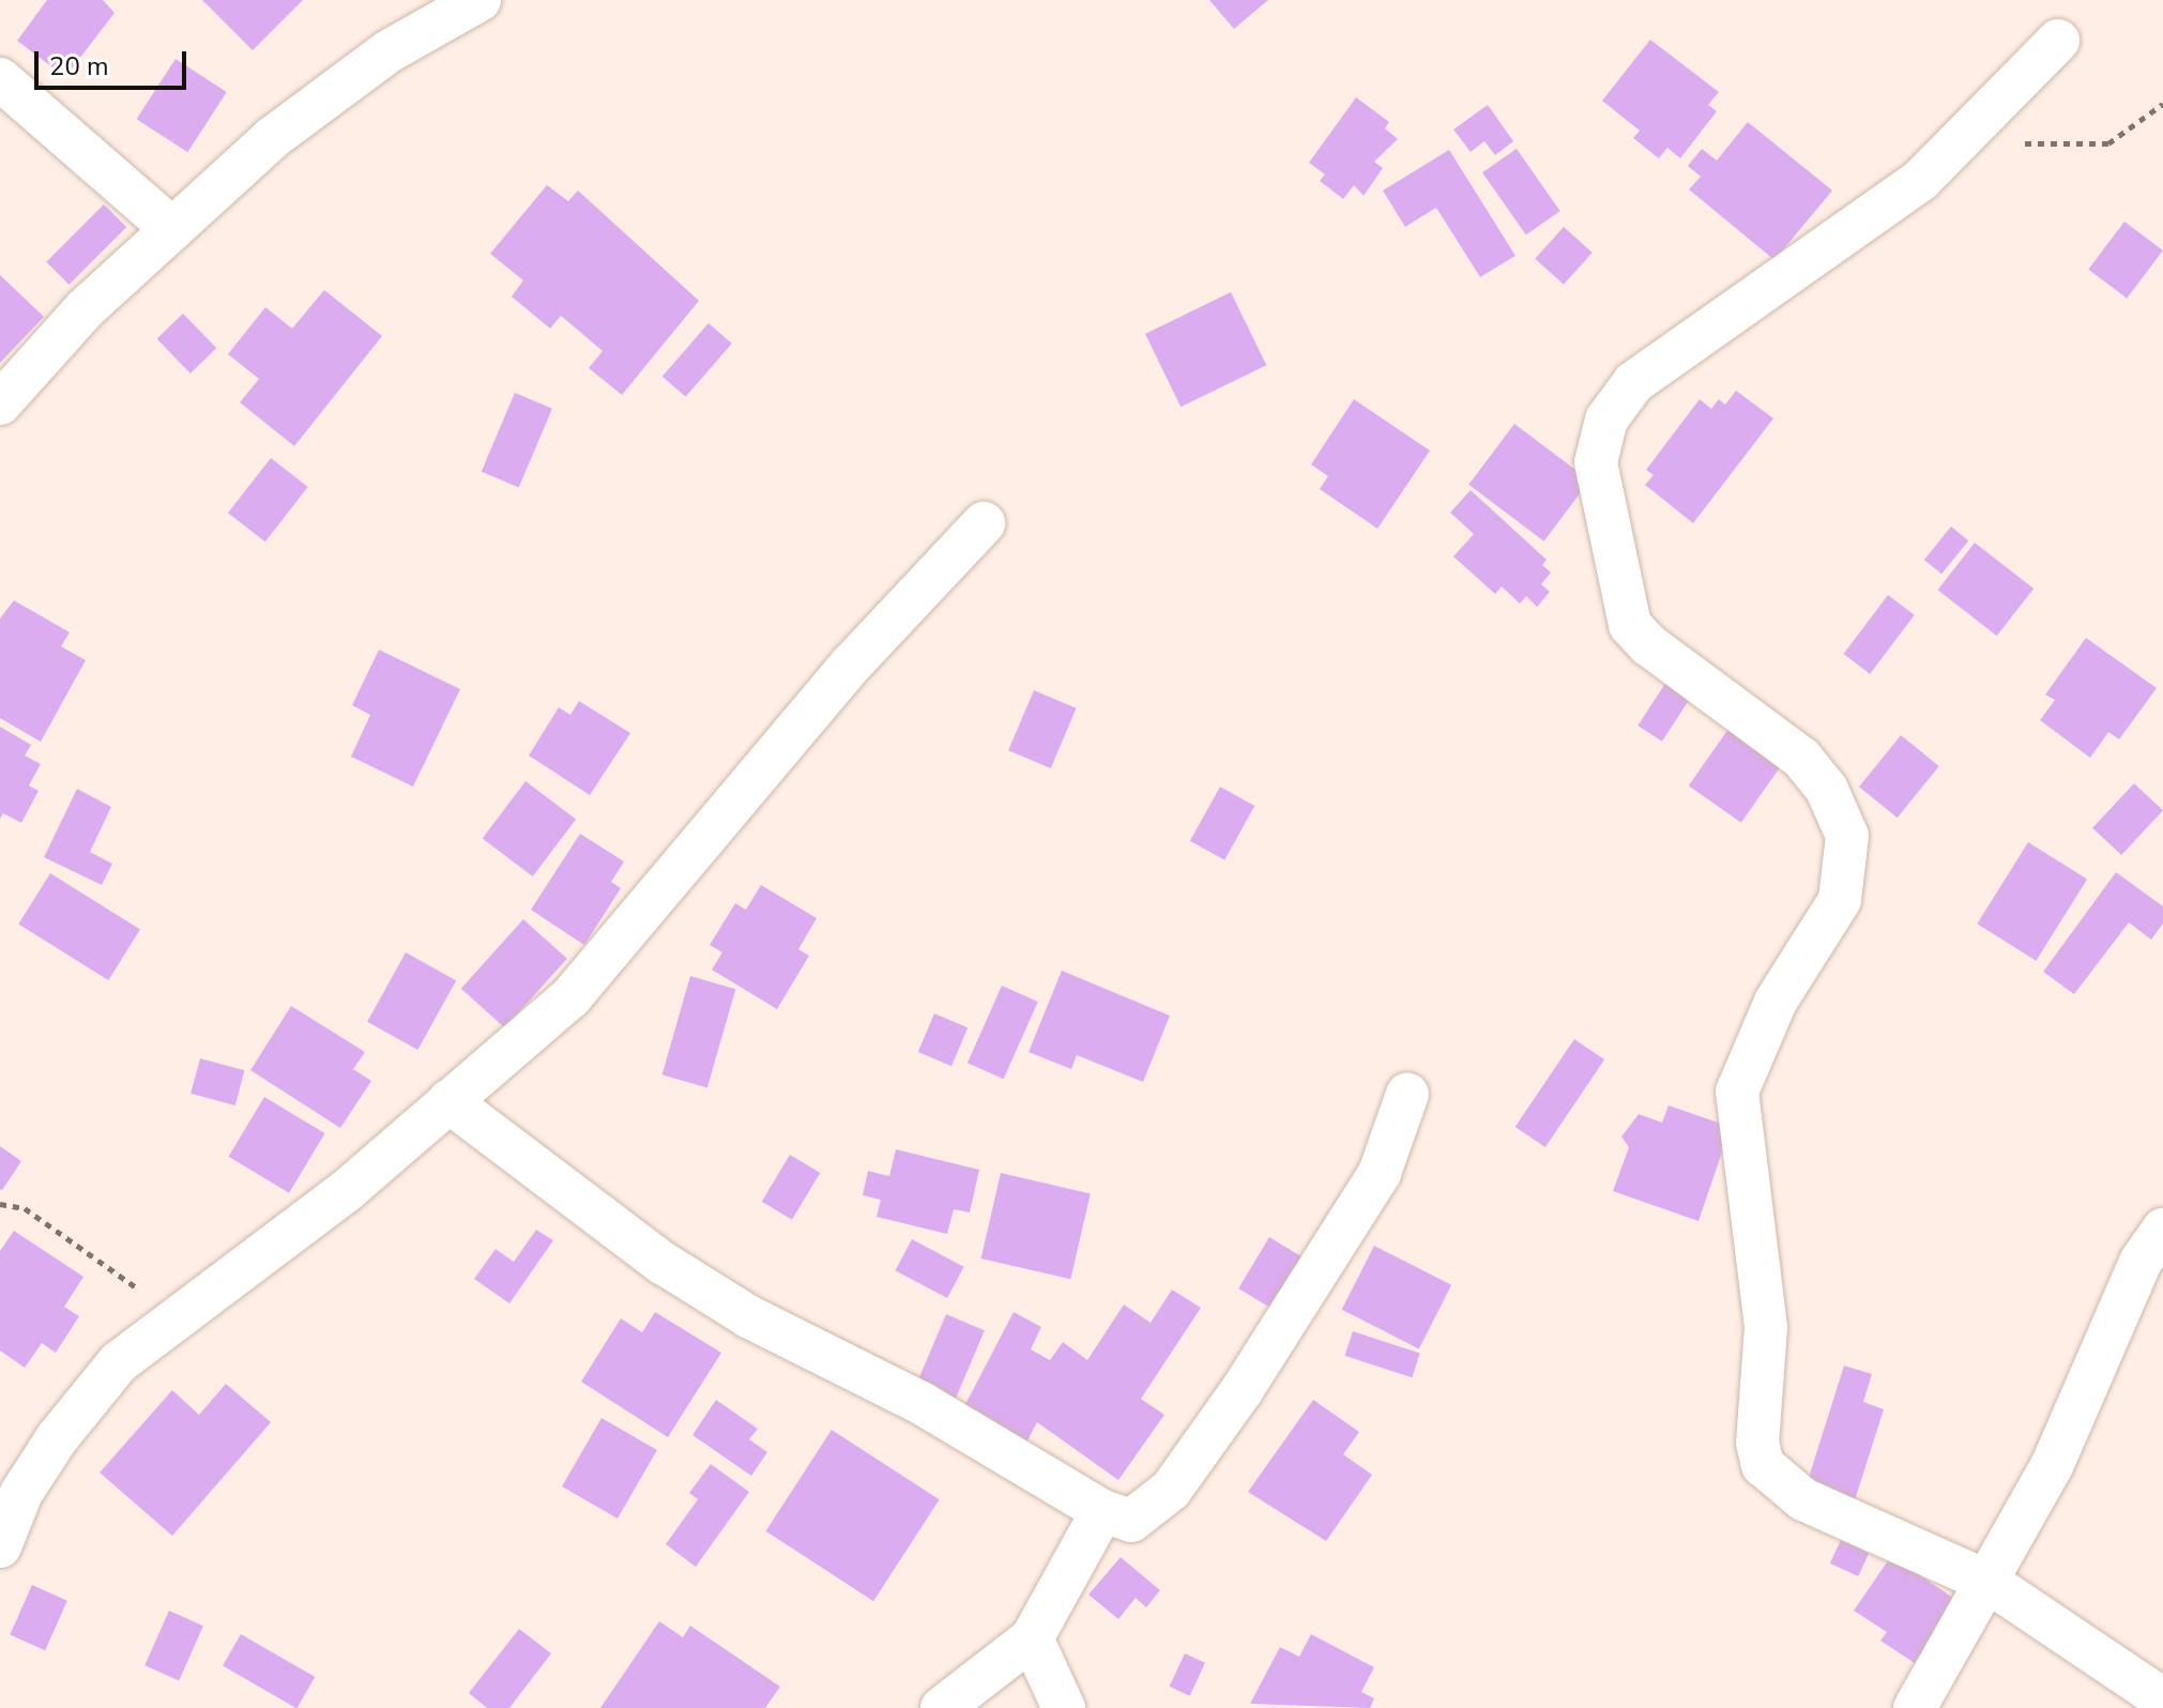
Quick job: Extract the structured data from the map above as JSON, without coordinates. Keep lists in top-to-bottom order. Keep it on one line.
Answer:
{"scale_bar":"20 m"}
